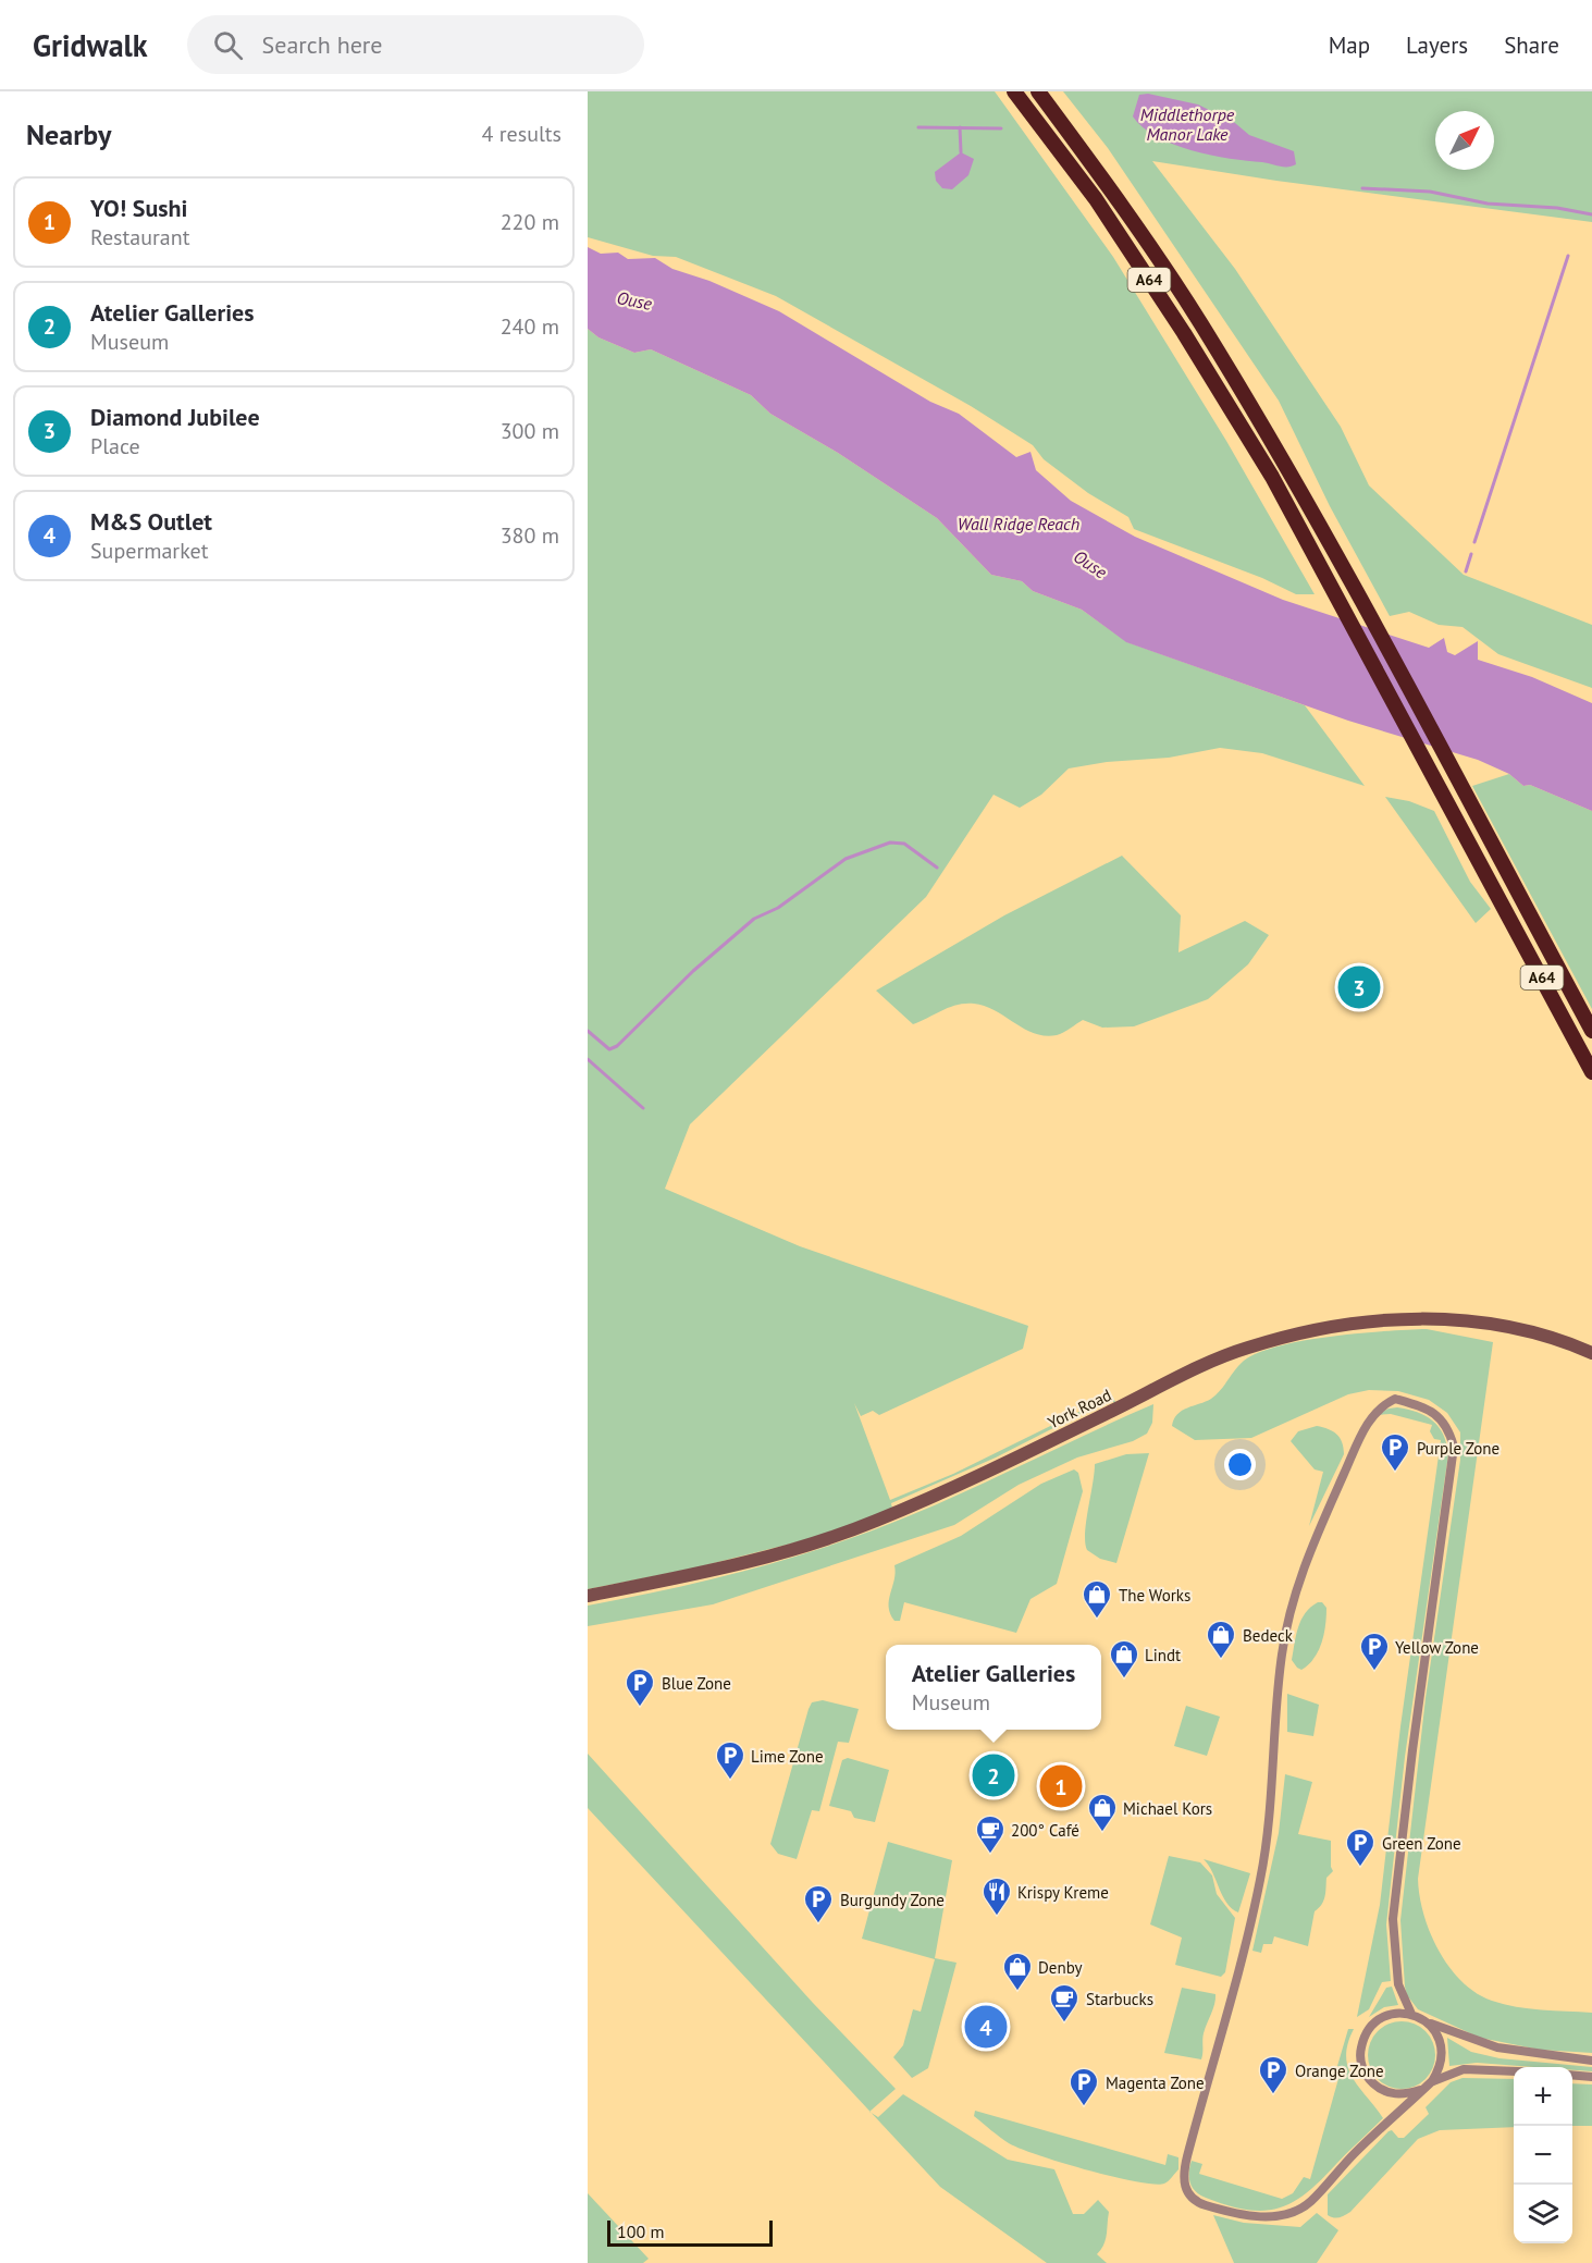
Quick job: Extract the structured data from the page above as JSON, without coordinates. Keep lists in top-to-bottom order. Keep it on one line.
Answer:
{"streets":{"highway":["A64"],"main road":["York Road"]},"water":["Middlethorpe Manor Lake","Ouse","Wall Ridge Reach"],"places":{"parking":["Purple Zone","Yellow Zone","Blue Zone","Lime Zone","Green Zone","Burgundy Zone","Orange Zone","Magenta Zone"],"shop":["The Works","Bedeck","Lindt","Michael Kors","Denby"],"cafe":["200° Café","Starbucks"],"restaurant":["Krispy Kreme"]},"scale_bar":"100 m","north":"top right","page":{"header":"Gridwalk","search":"Search here","nav":["Map","Layers","Share"],"heading":["Nearby","4 results"],"list":[{"mark":"1","name":"YO! Sushi","note":"Restaurant","value":"220 m"},{"mark":"2","name":"Atelier Galleries","note":"Museum","value":"240 m"},{"mark":"3","name":"Diamond Jubilee","note":"Place","value":"300 m"},{"mark":"4","name":"M&S Outlet","note":"Supermarket","value":"380 m"}],"pins":["3","2","1","4"],"popup":["Atelier Galleries","Museum"],"map_buttons":["+","−"],"scale":"100 m"}}
